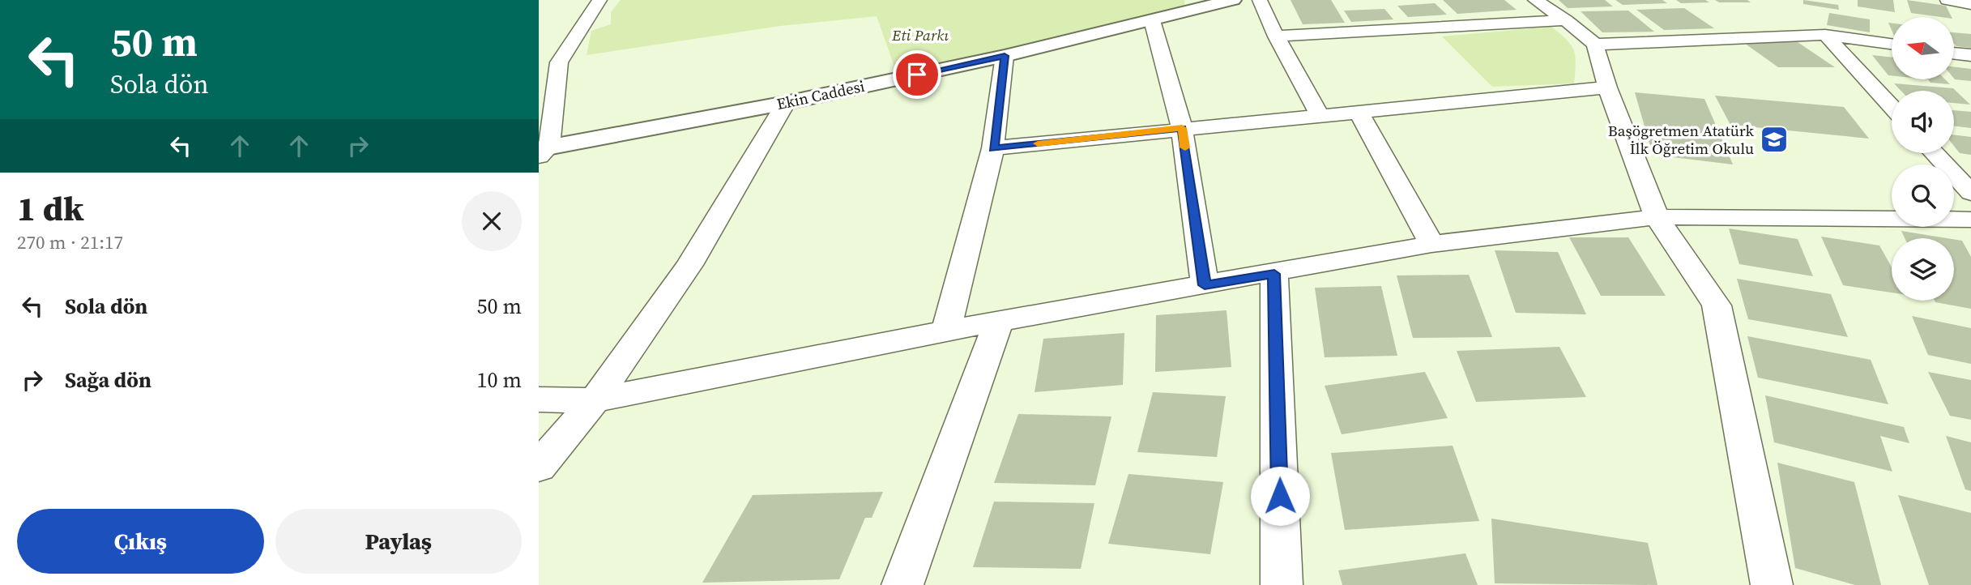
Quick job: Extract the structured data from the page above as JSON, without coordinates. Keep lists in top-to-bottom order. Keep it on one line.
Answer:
{"streets":{"street":["Ekin Caddesi"]},"parks":["Eti Parkı"],"places":{"school or university":["Başögretmen Atatürk İlk Öğretim Okulu"]},"north":"left","page":{"turn":["50 m","Sola dön"],"heading":["1 dk","270 m · 21:17"],"list":[{"name":"Sola dön","value":"50 m"},{"name":"Sağa dön","value":"10 m"}],"buttons":["Çıkış","Paylaş"]}}
